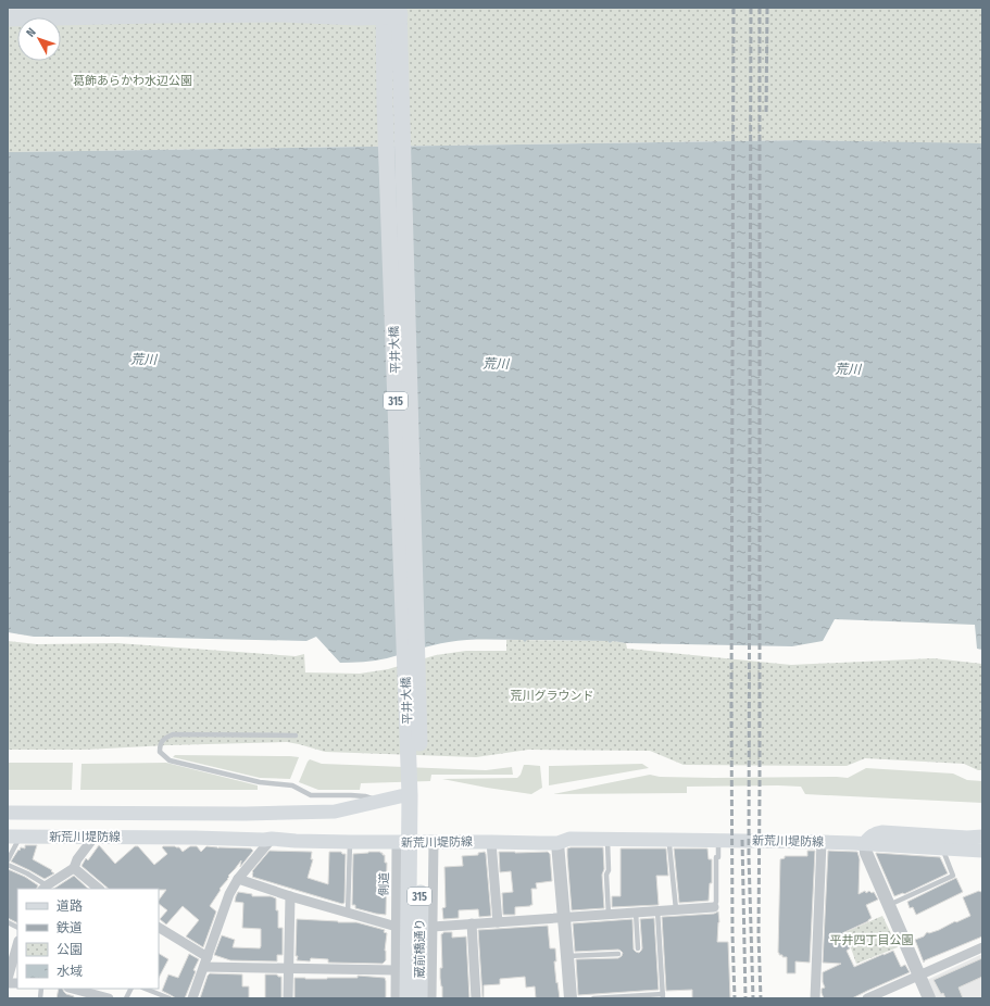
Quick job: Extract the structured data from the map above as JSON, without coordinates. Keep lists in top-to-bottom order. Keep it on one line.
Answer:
{"streets":{"main road":["平井大橋","315","新荒川堤防線","蔵前橋通り"],"street":["側道"]},"crossings":[["平井大橋","新荒川堤防線"],["平井大橋","蔵前橋通り"],["新荒川堤防線","側道"],["新荒川堤防線","蔵前橋通り"]],"water":["荒川"],"parks":["葛飾あらかわ水辺公園","荒川グラウンド","平井四丁目公園"],"legend":["道路","鉄道","公園","水域"],"north":"top left"}
